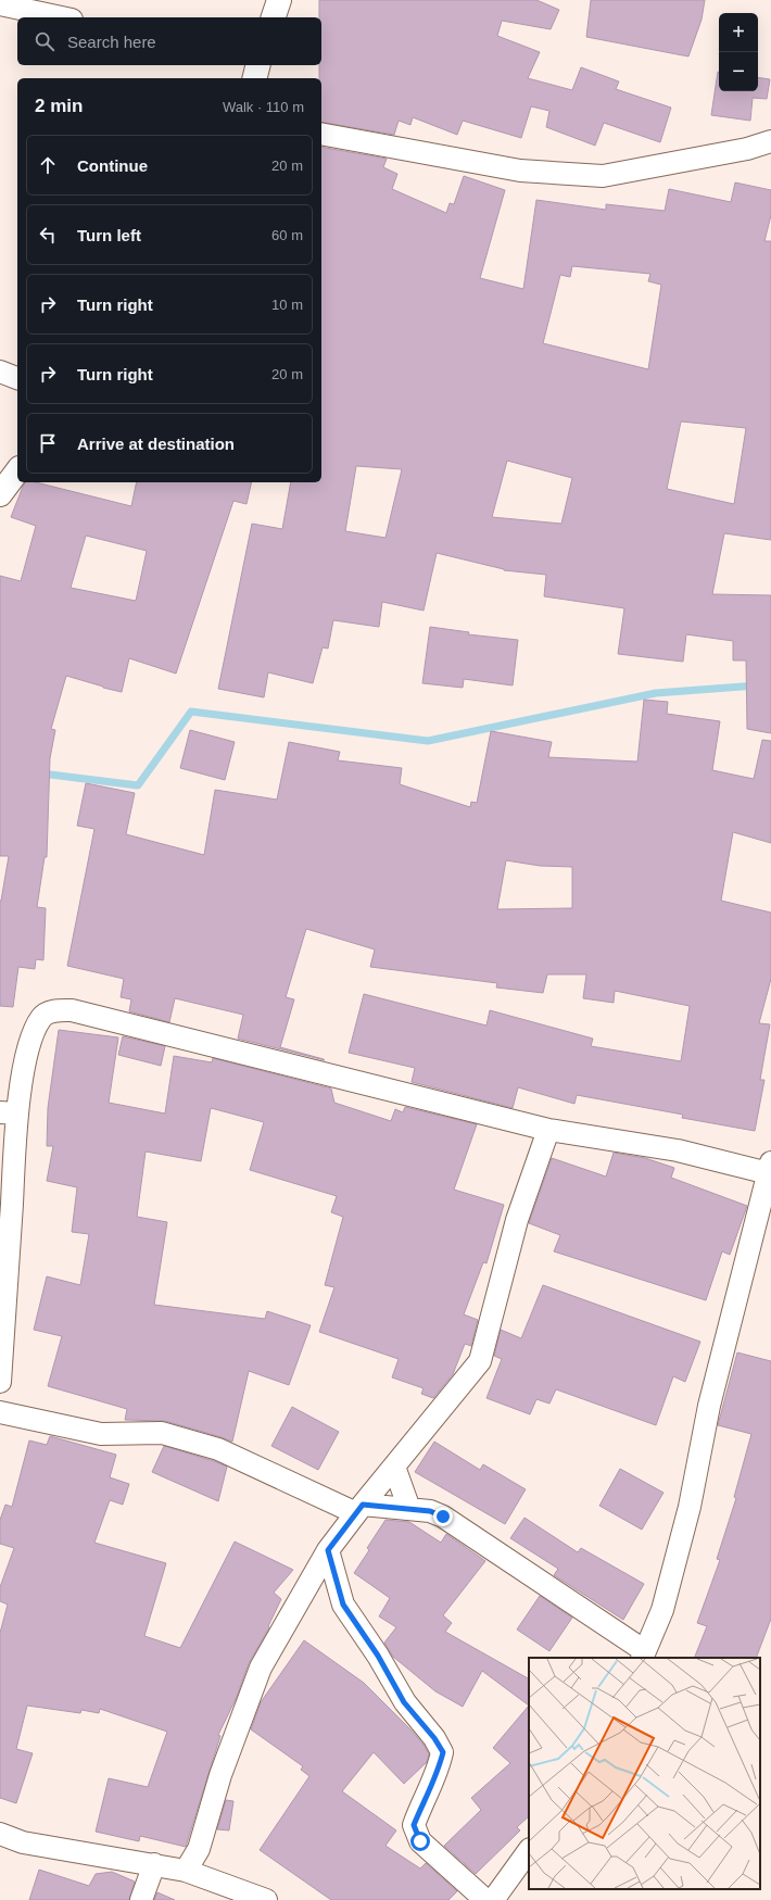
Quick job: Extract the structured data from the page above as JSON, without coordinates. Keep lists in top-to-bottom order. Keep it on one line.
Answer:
{"page":{"map_buttons":["+","−"],"search":"Search here","heading":["2 min","Walk · 110 m"],"list":[["Continue","20 m"],["Turn left","60 m"],["Turn right","10 m"],["Turn right","20 m"],"Arrive at destination"]}}
